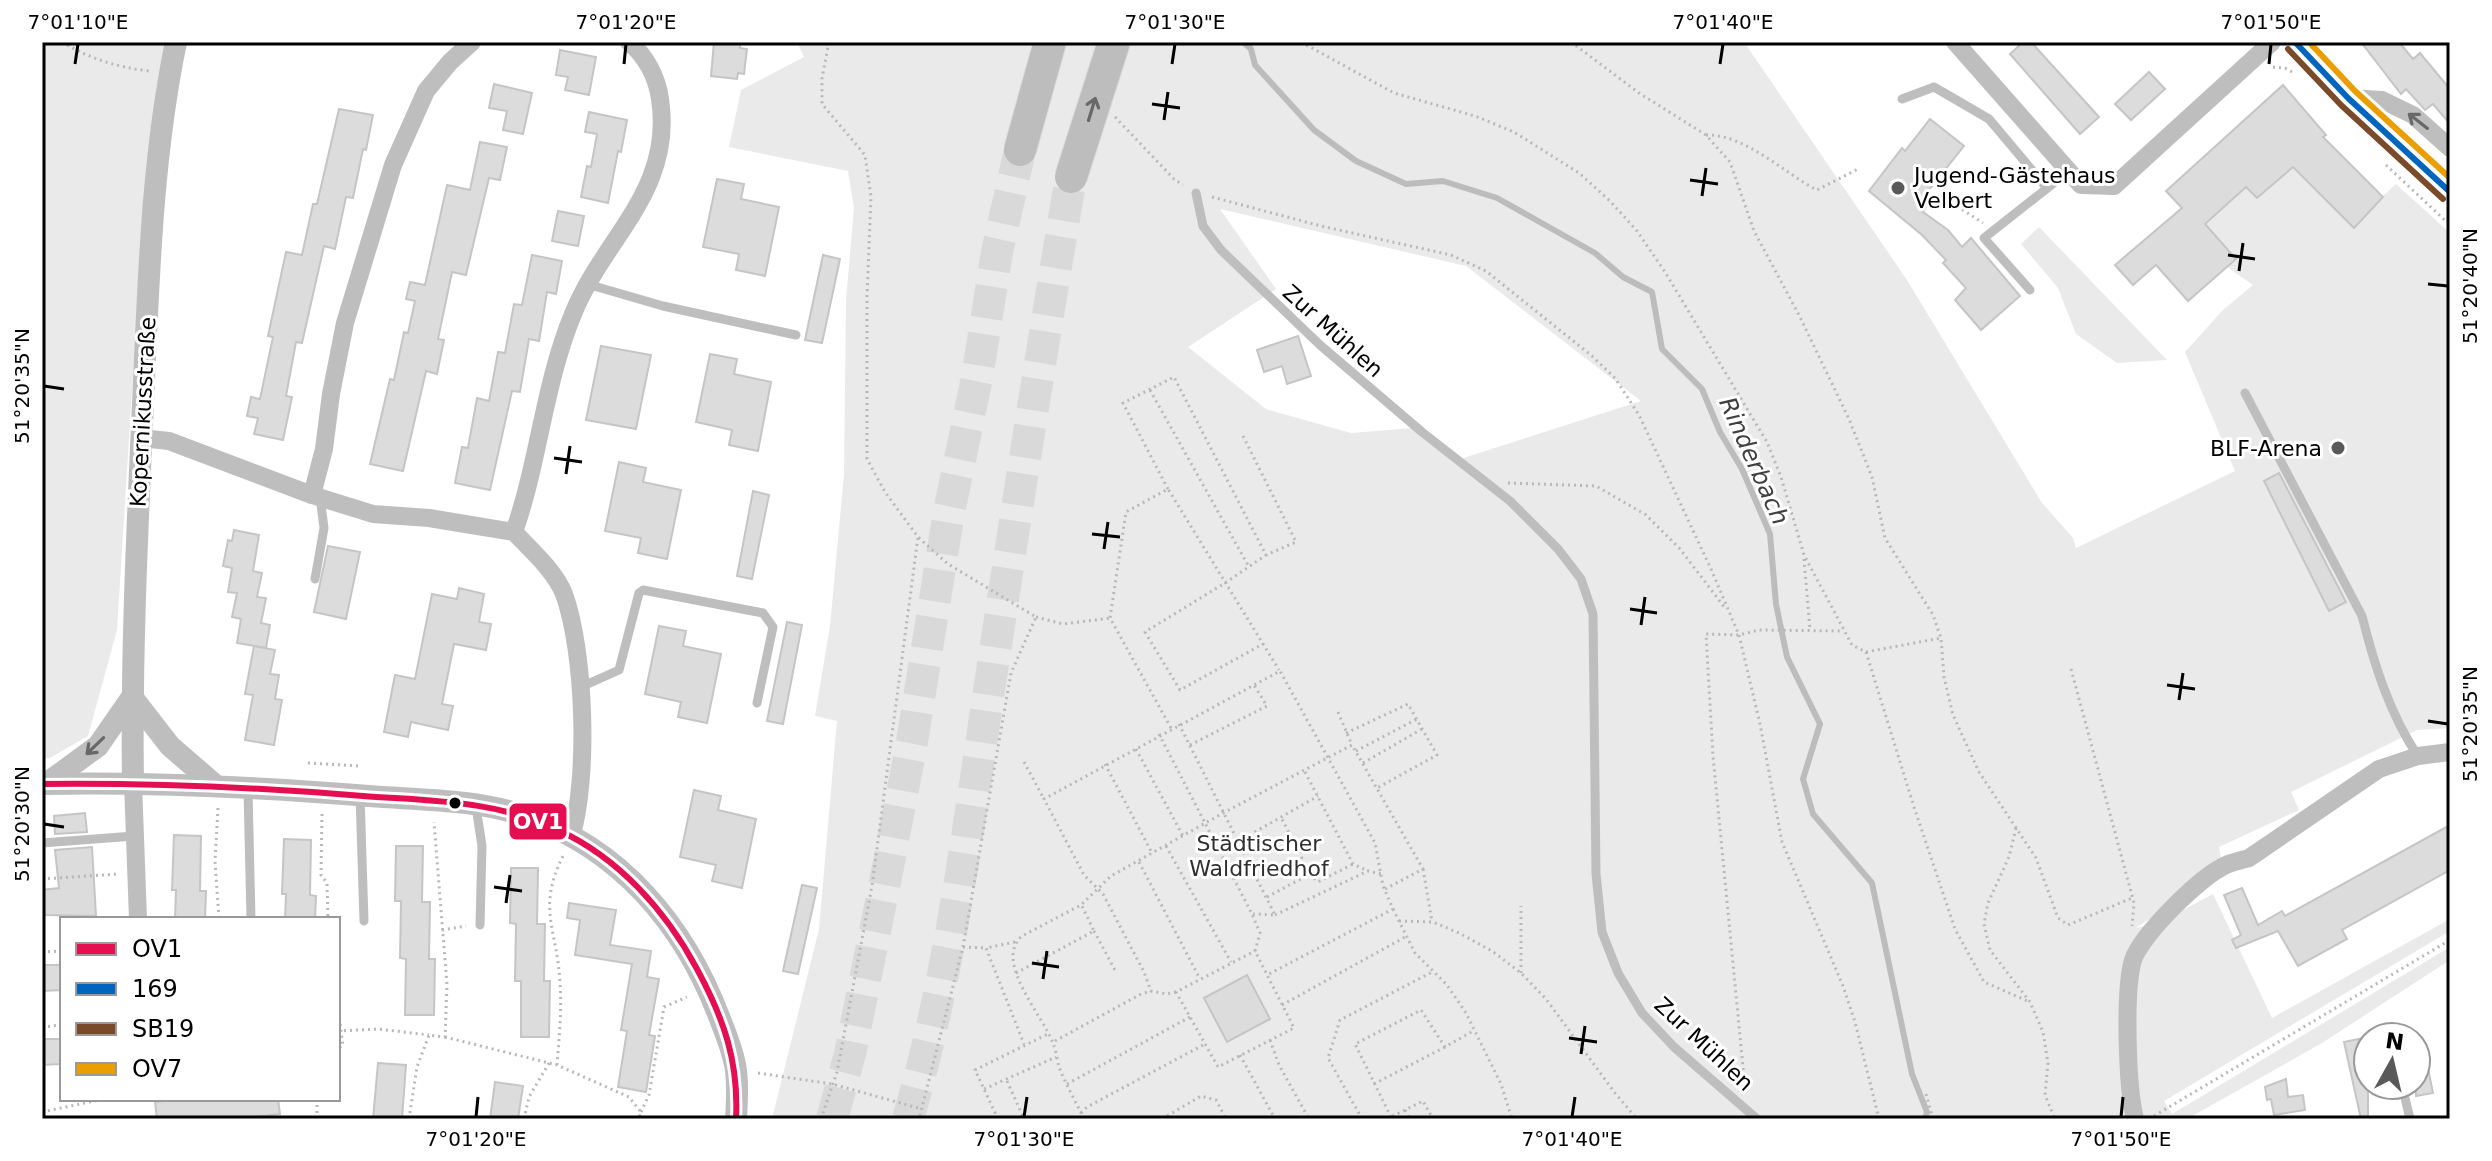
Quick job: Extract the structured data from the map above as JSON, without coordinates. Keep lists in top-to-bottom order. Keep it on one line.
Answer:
{"streets":{"street":["Kopernikusstraße"],"lane":["Zur Mühlen"]},"water":["Rinderbach"],"parks":["Städtischer Waldfriedhof"],"places":["Jugend-Gästehaus Velbert","BLF-Arena"],"lines":["transit line 169","transit line OV7","transit line SB19","transit line OV1"],"legend":["OV1","169","SB19","OV7"],"north":"top","coordinates":["7°01'10\"E","7°01'20\"E","7°01'30\"E","7°01'40\"E","7°01'50\"E","51°20'40\"N","51°20'35\"N","51°20'30\"N"]}
